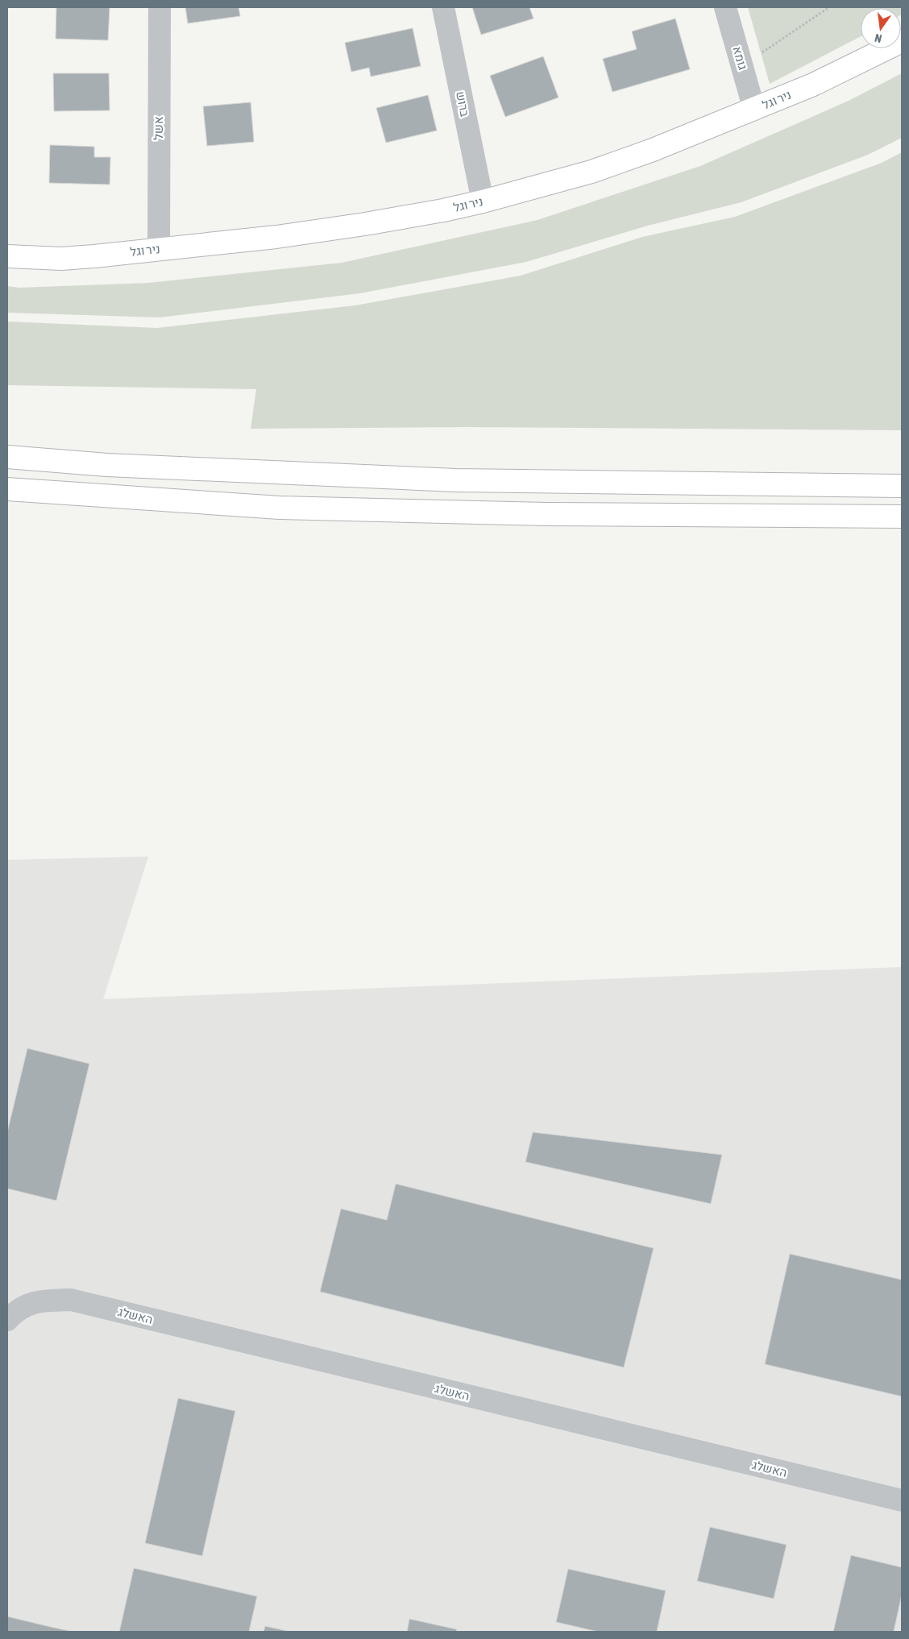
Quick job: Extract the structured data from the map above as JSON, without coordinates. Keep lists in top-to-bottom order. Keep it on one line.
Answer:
{"streets":{"main road":["ניר וגל"],"street":["גומא","ברוש","אשל","האשלג"]},"crossings":[["גומא","ניר וגל"],["ניר וגל","ברוש"],["ניר וגל","אשל"]],"north":"bottom"}
